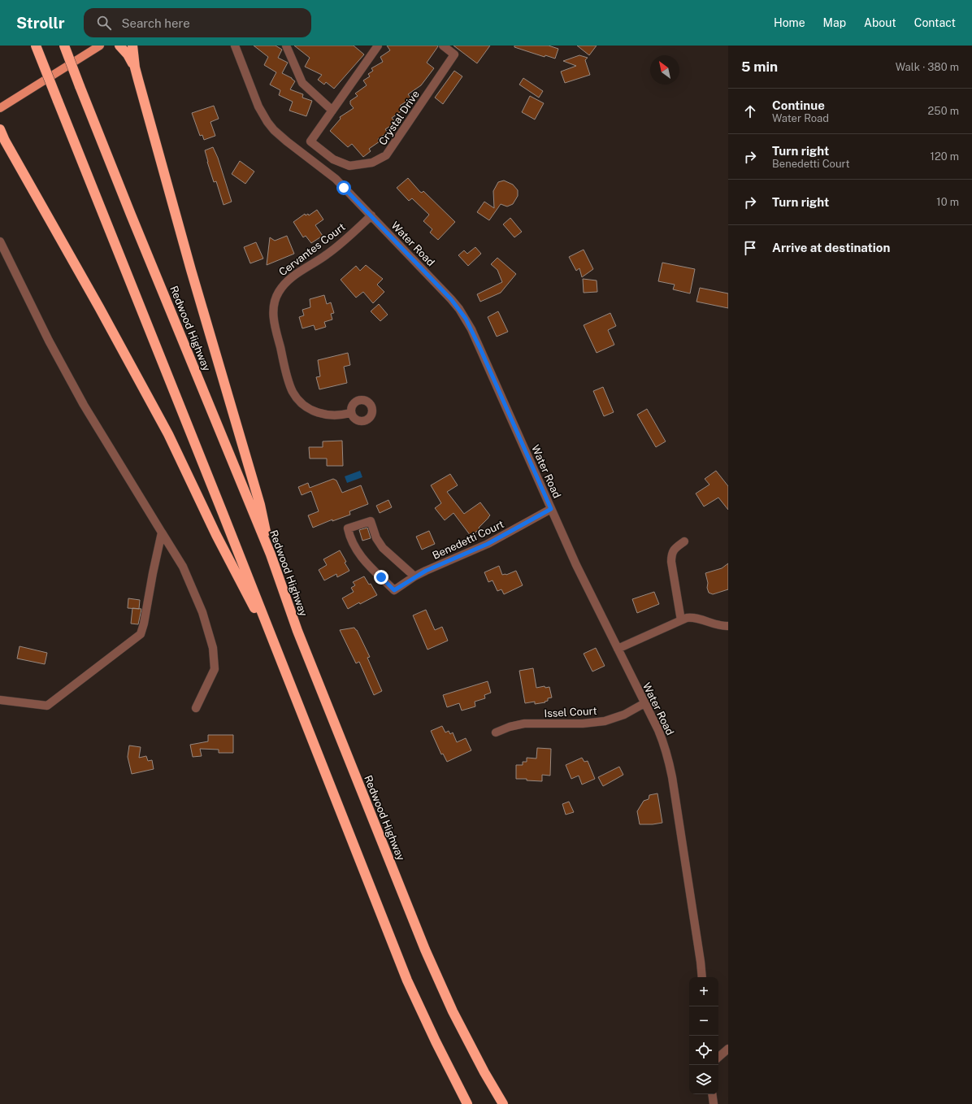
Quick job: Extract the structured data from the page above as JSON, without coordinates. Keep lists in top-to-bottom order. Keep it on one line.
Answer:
{"streets":{"highway":["Redwood Highway"],"street":["Crystal Drive","Water Road","Cervantes Court","Benedetti Court","Issel Court"]},"crossings":[["Water Road","Cervantes Court"],["Water Road","Benedetti Court"],["Water Road","Issel Court"]],"north":"top left","page":{"header":"Strollr","search":"Search here","nav":["Home","Map","About","Contact"],"heading":["5 min","Walk · 380 m"],"list":[["Continue","Water Road","250 m"],["Turn right","Benedetti Court","120 m"],["Turn right","10 m"],"Arrive at destination"],"map_buttons":["+","−"]}}
